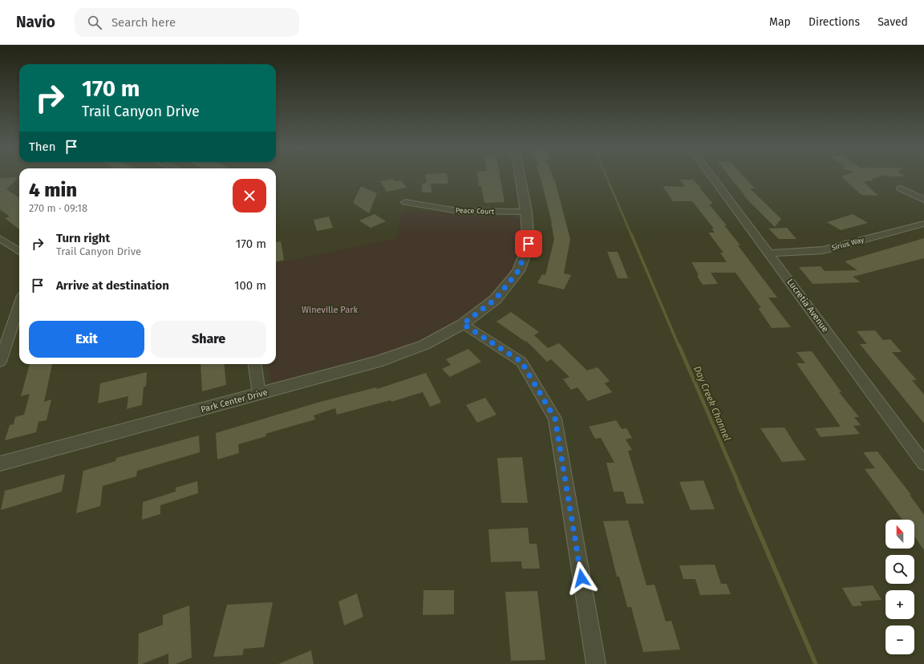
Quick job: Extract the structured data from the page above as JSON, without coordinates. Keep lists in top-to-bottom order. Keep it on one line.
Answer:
{"streets":{"street":["Peace Court","Sirius Way","Lucretia Avenue","Park Center Drive"]},"crossings":[["Peace Court","Park Center Drive"],["Sirius Way","Lucretia Avenue"]],"water":["Day Creek Channel"],"parks":["Wineville Park"],"north":"top","page":{"header":"Navio","search":"Search here","nav":["Map","Directions","Saved"],"turn":["170 m","Trail Canyon Drive"],"then":"Then","heading":["4 min","270 m · 09:18"],"list":[{"name":"Turn right","note":"Trail Canyon Drive","value":"170 m"},{"name":"Arrive at destination","value":"100 m"}],"buttons":["Exit","Share"],"map_buttons":["+","−"]}}
